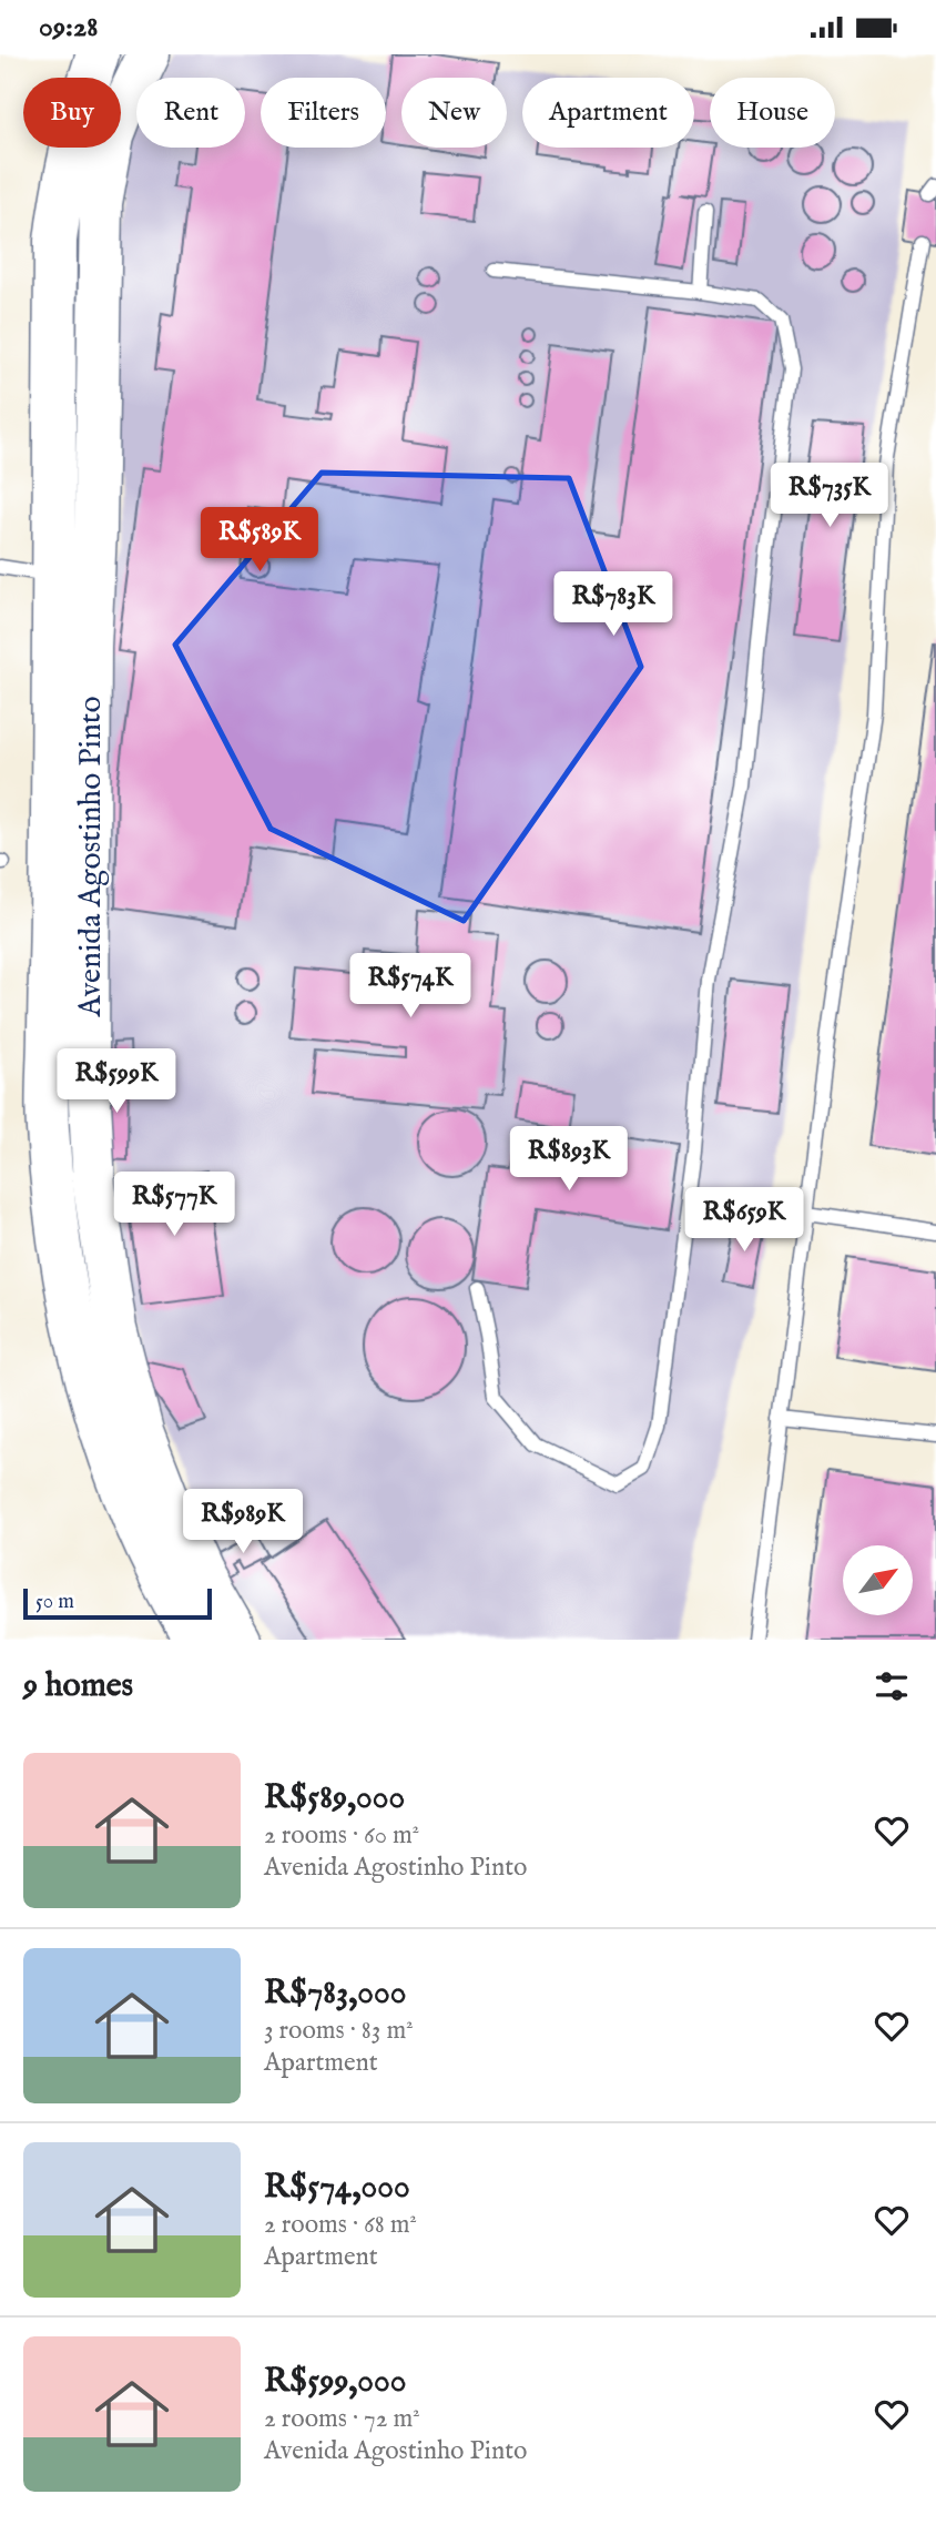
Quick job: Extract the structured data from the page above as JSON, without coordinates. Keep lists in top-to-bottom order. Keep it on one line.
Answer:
{"streets":{"main road":["Avenida Agostinho Pinto"]},"scale_bar":"50 m","north":"top right","page":{"status":"09:28","chip":["Buy","Rent","Filters","New","Apartment","House"],"price":["R$735K","R$589K","R$783K","R$574K","R$599K","R$893K","R$577K","R$659K","R$989K"],"scale":"50 m","heading":"9 homes","list":[{"name":"R$589,000","note":"2 rooms · 60 m² · Avenida Agostinho Pinto"},{"name":"R$783,000","note":"3 rooms · 83 m² · Apartment"},{"name":"R$574,000","note":"2 rooms · 68 m² · Apartment"},{"name":"R$599,000","note":"2 rooms · 72 m² · Avenida Agostinho Pinto"}]}}
